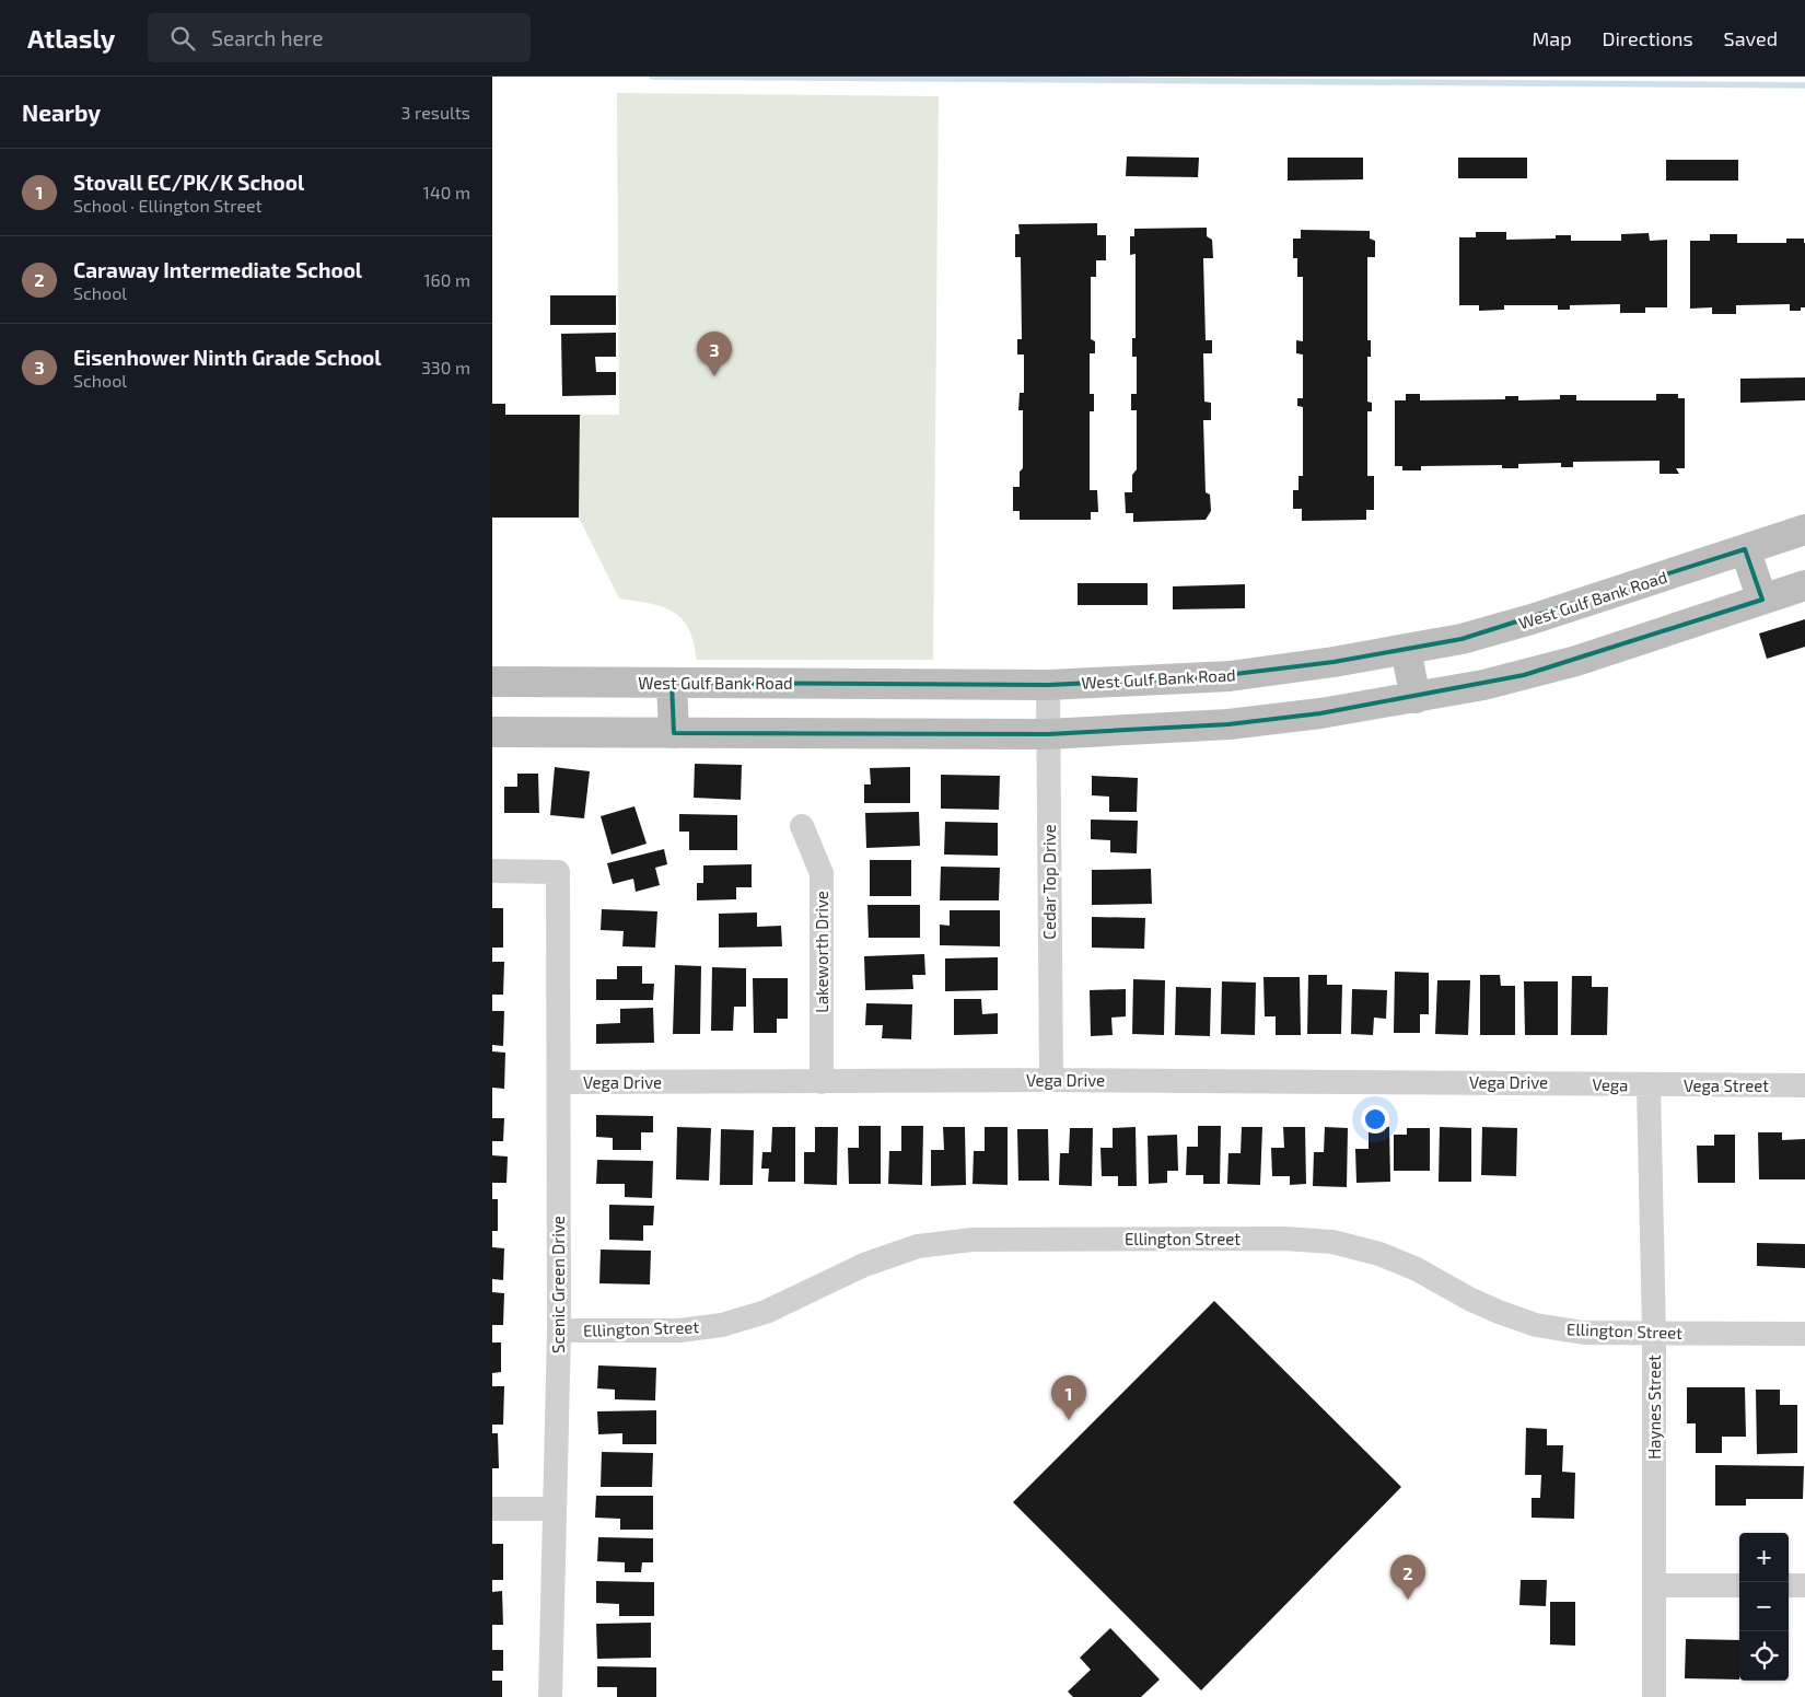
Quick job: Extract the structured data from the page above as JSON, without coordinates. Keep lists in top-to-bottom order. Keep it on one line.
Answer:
{"streets":{"main road":["West Gulf Bank Road"],"street":["Cedar Top Drive","Lakeworth Drive","Vega Drive","Vega","Vega Street","Ellington Street","Scenic Green Drive","Haynes Street"]},"crossings":[["West Gulf Bank Road","Cedar Top Drive"],["Cedar Top Drive","Vega Drive"],["Lakeworth Drive","Vega Drive"],["Vega Drive","Vega"],["Vega Drive","Scenic Green Drive"],["Vega","Vega Street"],["Vega","Haynes Street"],["Vega Street","Haynes Street"],["Ellington Street","Scenic Green Drive"],["Ellington Street","Haynes Street"]],"page":{"header":"Atlasly","search":"Search here","nav":["Map","Directions","Saved"],"heading":["Nearby","3 results"],"list":[{"mark":"1","name":"Stovall EC/PK/K School","note":"School · Ellington Street","value":"140 m"},{"mark":"2","name":"Caraway Intermediate School","note":"School","value":"160 m"},{"mark":"3","name":"Eisenhower Ninth Grade School","note":"School","value":"330 m"}],"pins":["3","1","2"],"map_buttons":["+","−"]}}
